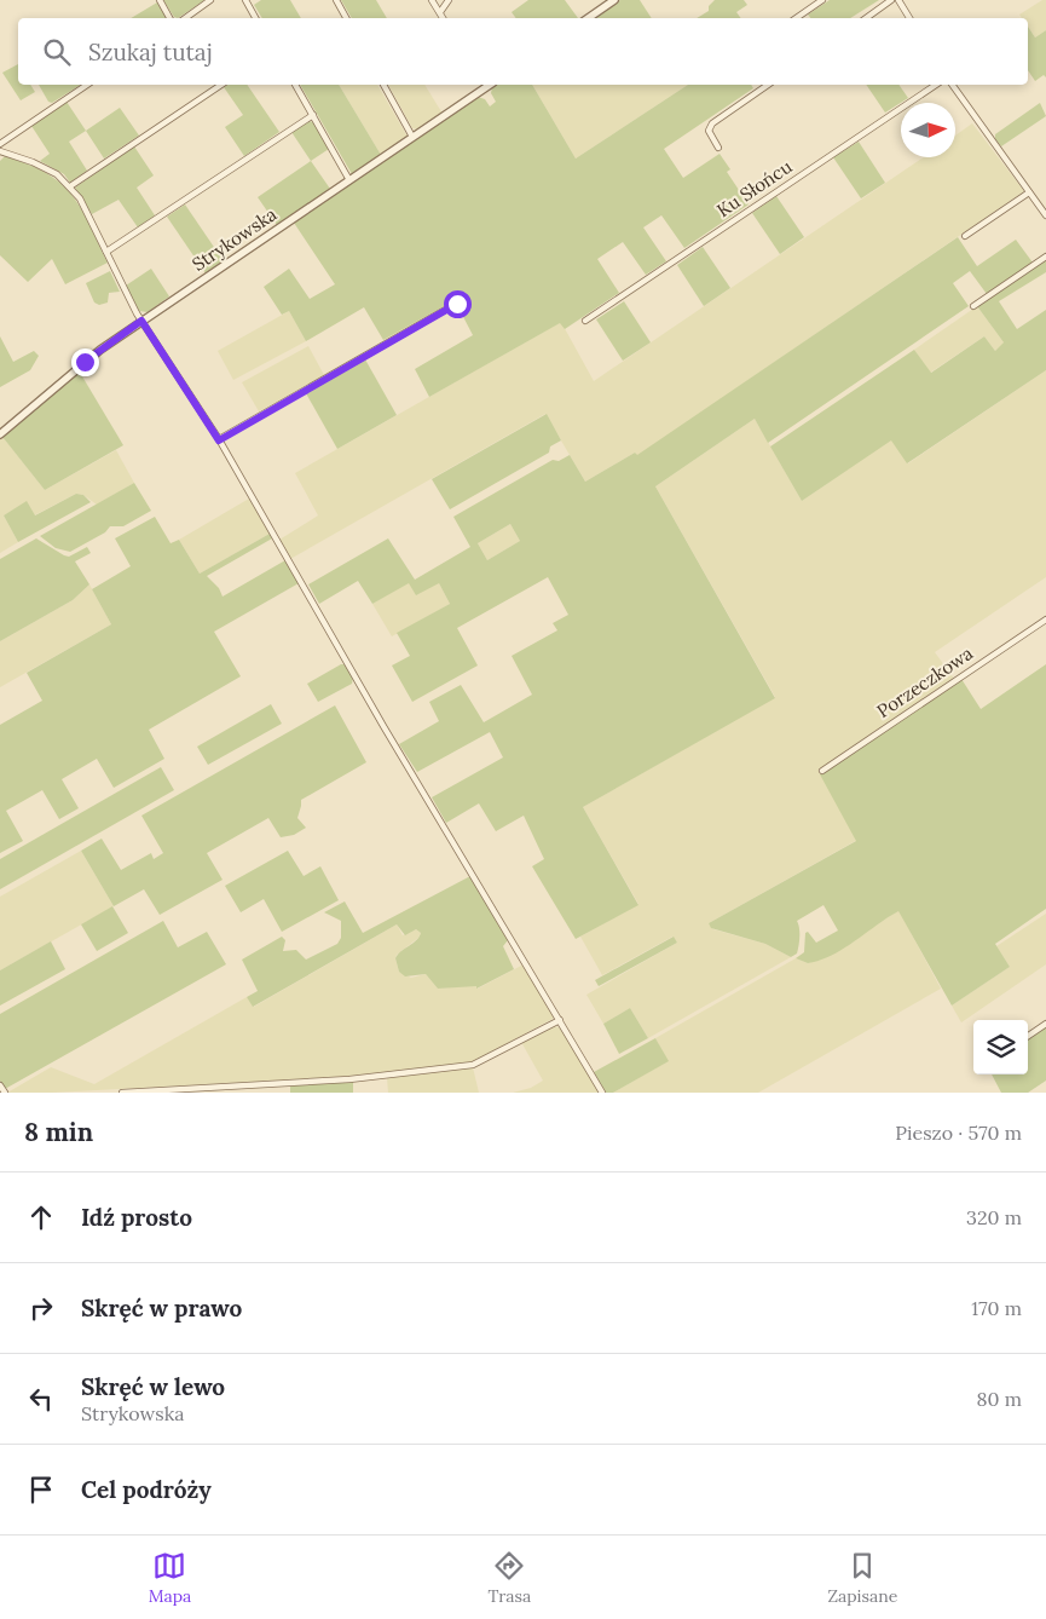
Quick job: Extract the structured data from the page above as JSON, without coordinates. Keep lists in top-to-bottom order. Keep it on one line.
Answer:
{"streets":{"street":["Ku Słońcu","Strykowska","Porzeczkowa"]},"north":"right","page":{"search":"Szukaj tutaj","heading":["8 min","Pieszo · 570 m"],"list":[["Idź prosto","320 m"],["Skręć w prawo","170 m"],["Skręć w lewo","Strykowska","80 m"],"Cel podróży"],"nav":["Mapa","Trasa","Zapisane"]}}
